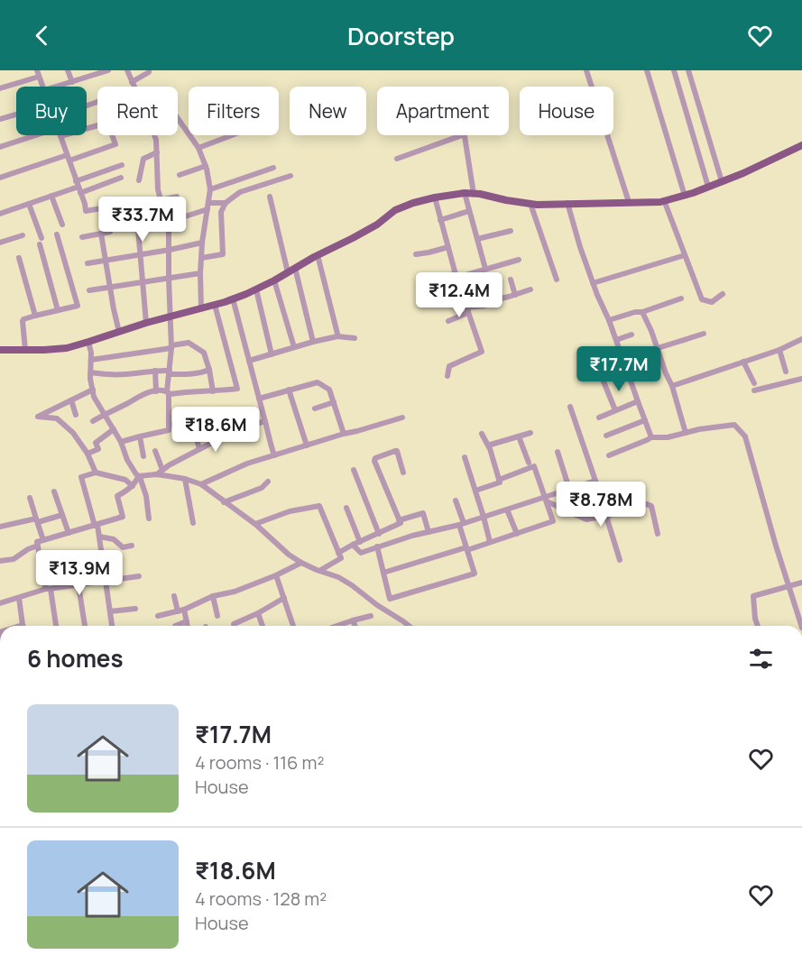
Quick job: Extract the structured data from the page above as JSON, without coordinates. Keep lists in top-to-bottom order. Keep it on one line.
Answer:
{"page":{"header":"Doorstep","chip":["Buy","Rent","Filters","New","Apartment","House"],"price":["₹33.7M","₹12.4M","₹17.7M","₹18.6M","₹8.78M","₹13.9M"],"heading":"6 homes","list":[{"name":"₹17.7M","note":"4 rooms · 116 m² · House"},{"name":"₹18.6M","note":"4 rooms · 128 m² · House"}]}}
